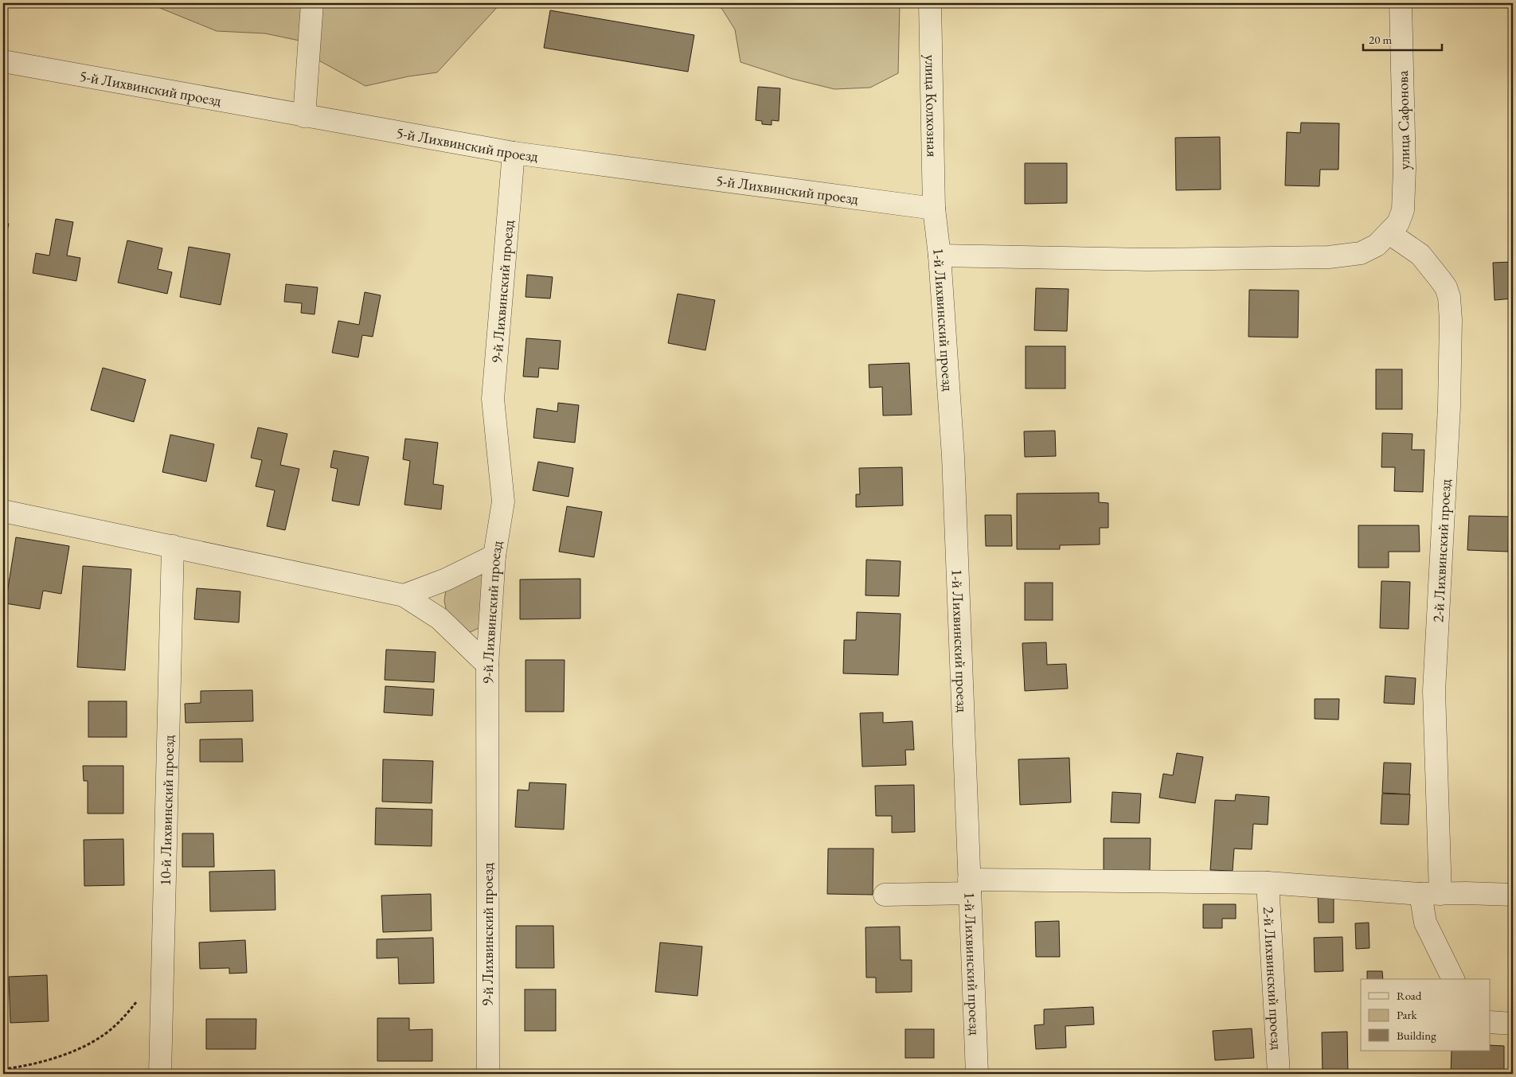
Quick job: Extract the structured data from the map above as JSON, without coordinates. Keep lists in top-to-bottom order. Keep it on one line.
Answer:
{"streets":{"street":["5-й Лихвинский проезд","улица Колхозная","улица Сафонова","9-й Лихвинский проезд","1-й Лихвинский проезд","2-й Лихвинский проезд","10-й Лихвинский проезд"]},"crossings":[["5-й Лихвинский проезд","улица Колхозная"],["5-й Лихвинский проезд","9-й Лихвинский проезд"],["5-й Лихвинский проезд","1-й Лихвинский проезд"],["улица Колхозная","1-й Лихвинский проезд"],["улица Сафонова","1-й Лихвинский проезд"],["улица Сафонова","2-й Лихвинский проезд"]],"legend":["Road","Park","Building"],"scale_bar":"20 m"}
